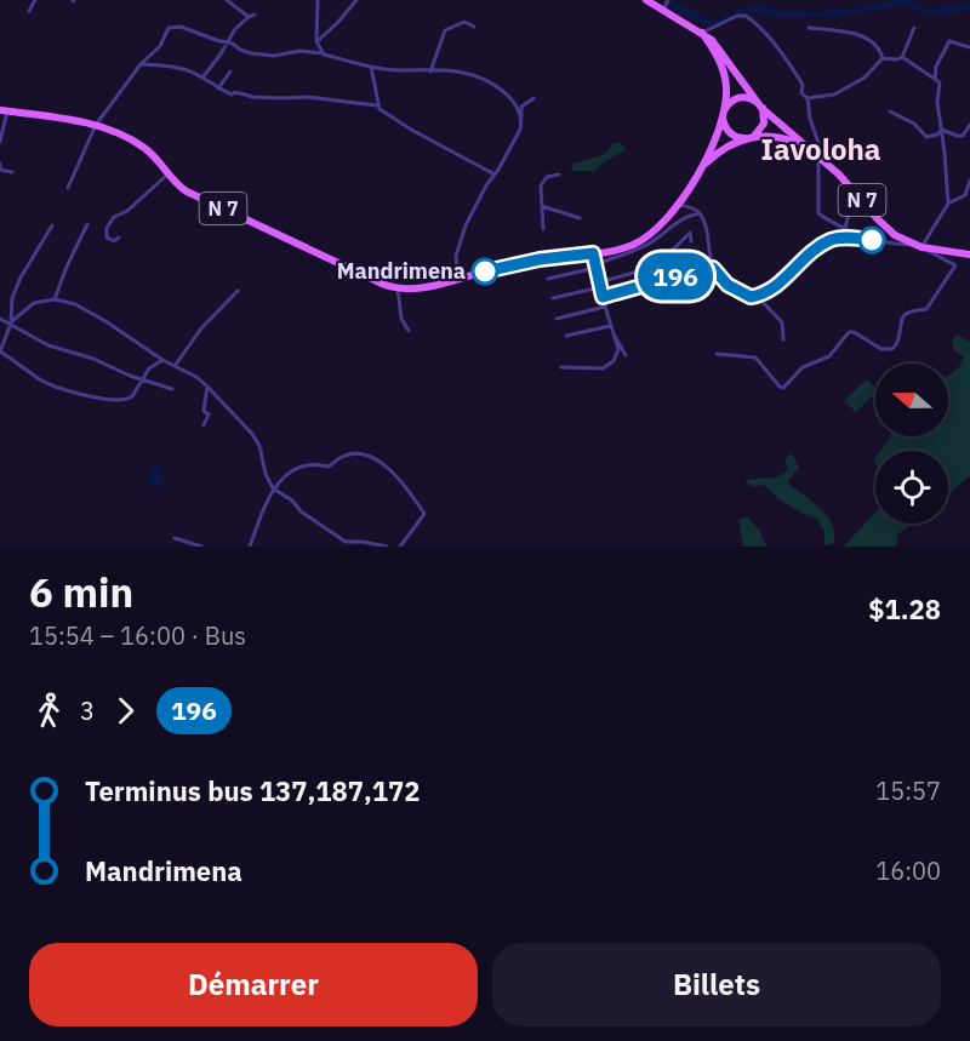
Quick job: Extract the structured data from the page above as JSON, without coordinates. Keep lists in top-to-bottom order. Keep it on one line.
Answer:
{"streets":{"main road":["N 7"]},"districts":["Iavoloha"],"places":["Mandrimena"],"lines":["bus line 196"],"north":"left","page":{"on_map":"196","heading":["6 min","15:54 – 16:00 · Bus","$1.28"],"legs":["3","196"],"list":[{"name":"Terminus bus 137,187,172","value":"15:57"},{"name":"Mandrimena","value":"16:00"}],"buttons":["Démarrer","Billets"]}}
